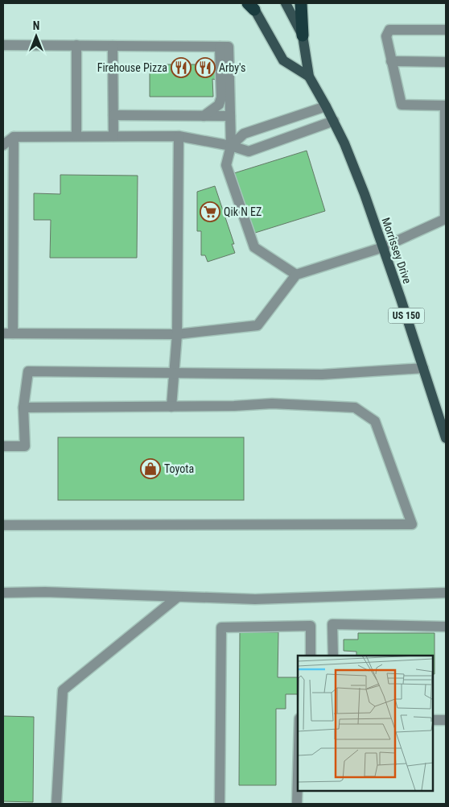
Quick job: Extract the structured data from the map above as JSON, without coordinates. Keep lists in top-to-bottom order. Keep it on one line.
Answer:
{"streets":{"main road":["Morrissey Drive","US 150"]},"places":{"restaurant":["Firehouse Pizza","Arby's"],"supermarket":["Qik N EZ"],"shop":["Toyota"]},"north":"top"}
